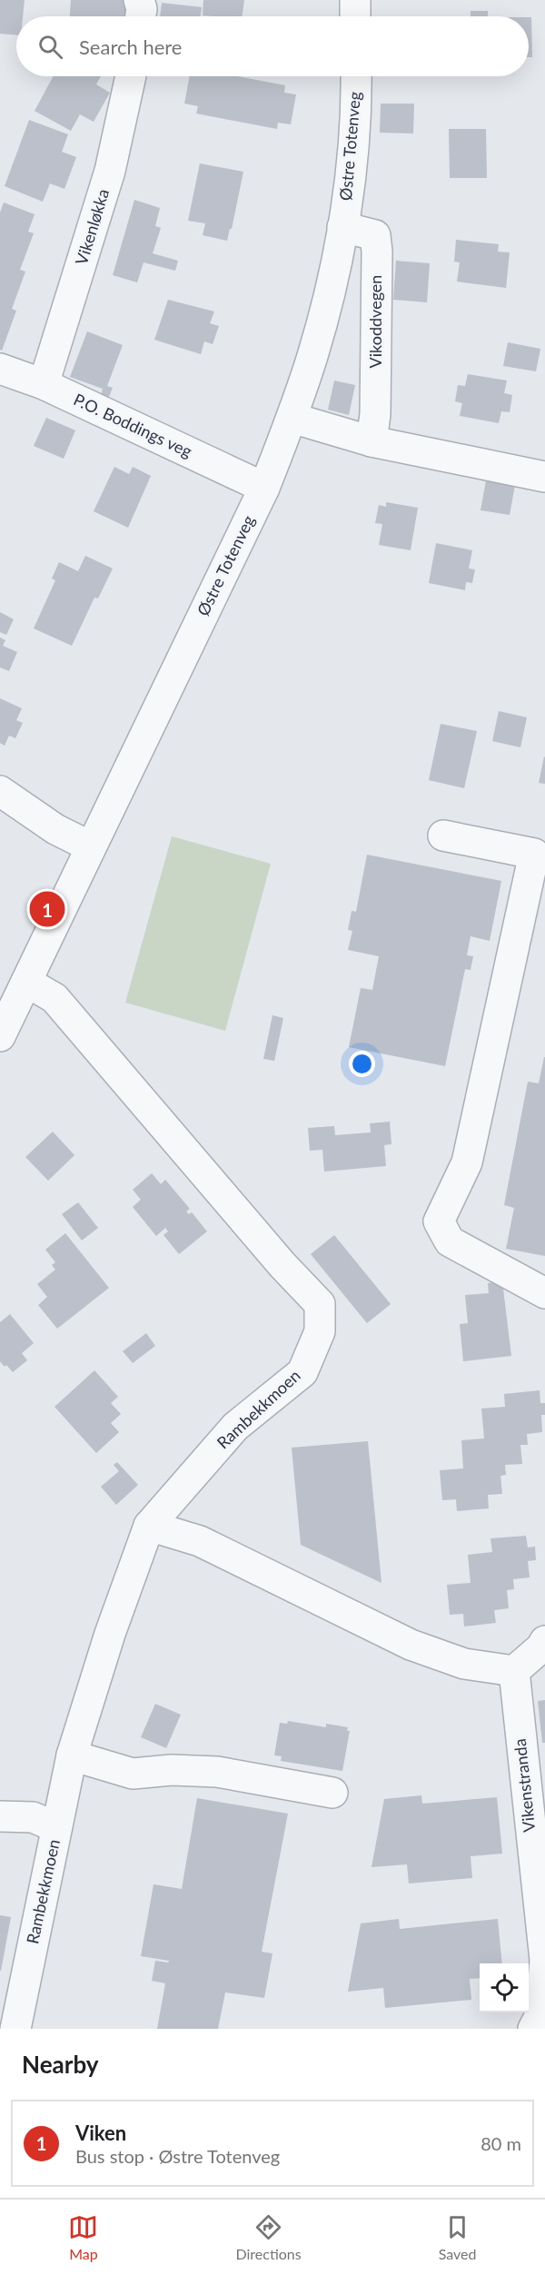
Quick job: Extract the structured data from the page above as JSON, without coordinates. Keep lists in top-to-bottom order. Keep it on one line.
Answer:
{"streets":{"street":["Østre Totenveg","Vikenløkka","Vikoddvegen","P.O. Boddings veg","Rambekkmoen","Vikenstranda"]},"crossings":[["Østre Totenveg","Vikoddvegen"],["Østre Totenveg","P.O. Boddings veg"],["Østre Totenveg","Rambekkmoen"],["Vikenløkka","P.O. Boddings veg"]],"page":{"search":"Search here","pins":"1","heading":"Nearby","list":[{"mark":"1","name":"Viken","note":"Bus stop · Østre Totenveg","value":"80 m"}],"nav":["Map","Directions","Saved"]}}
